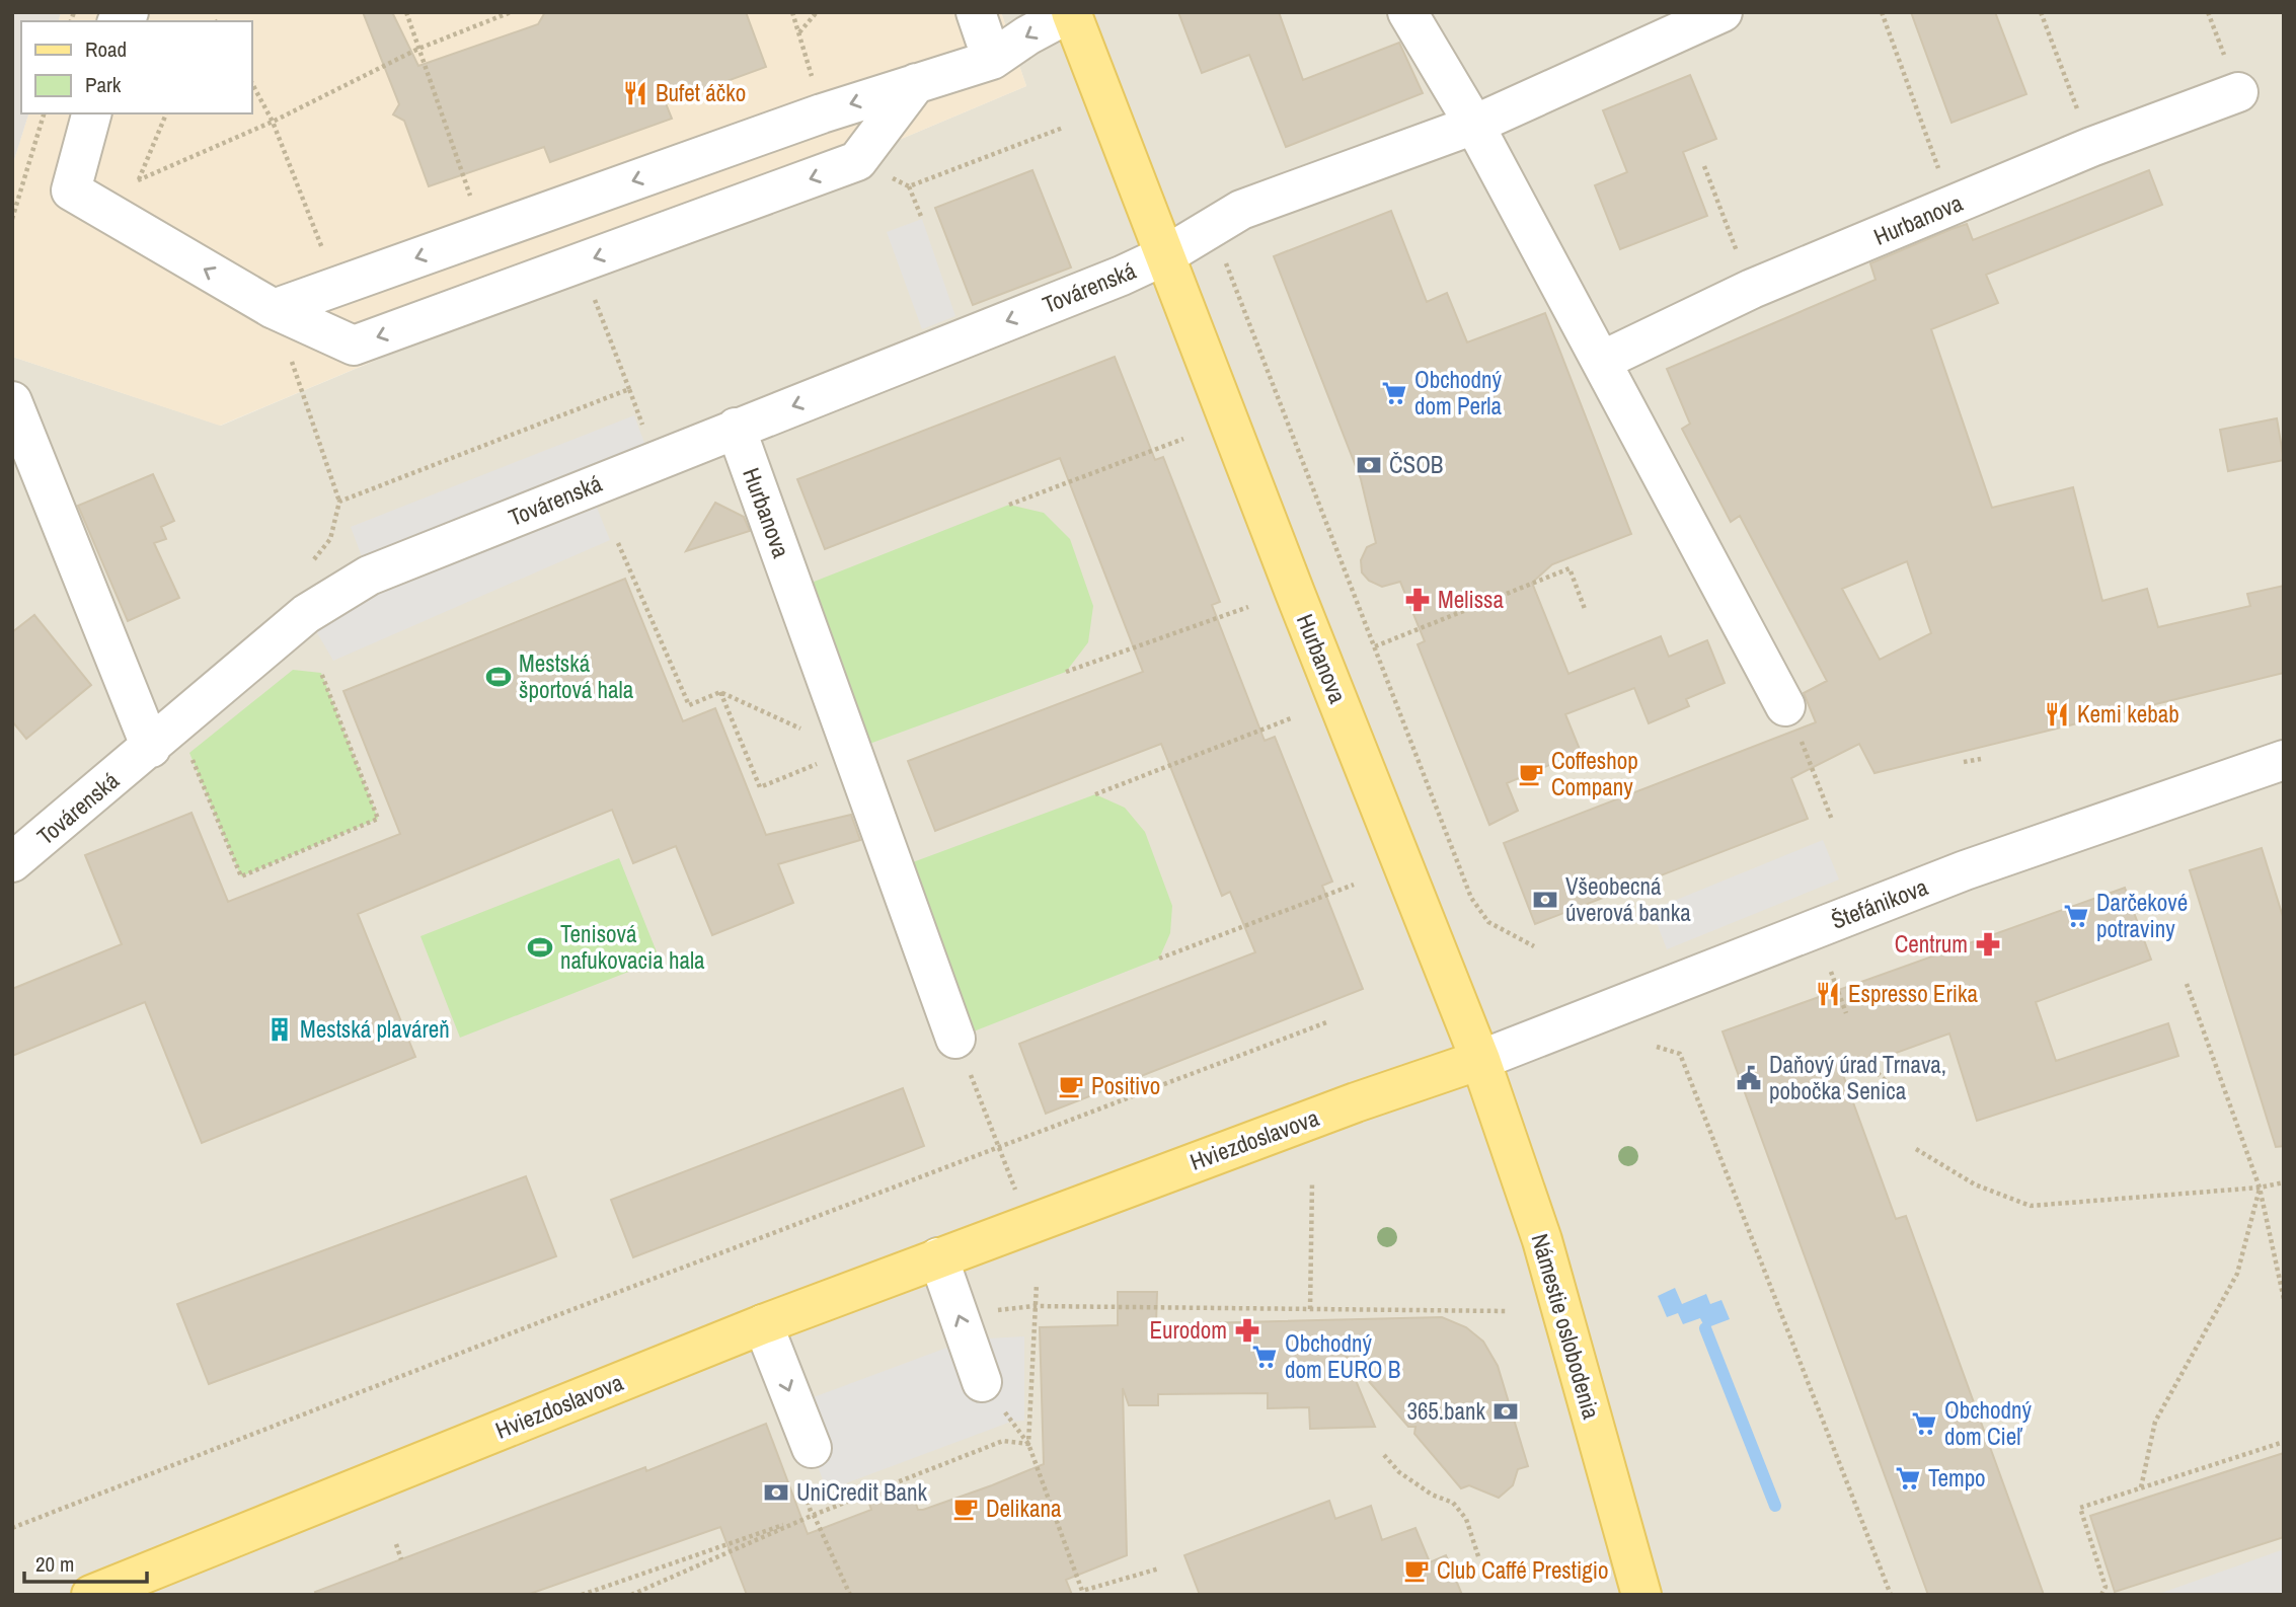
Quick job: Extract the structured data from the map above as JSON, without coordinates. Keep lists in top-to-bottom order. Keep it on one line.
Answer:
{"streets":{"main road":["Hurbanova","Hviezdoslavova","Námestie oslobodenia"],"street":["Továrenská","Štefánikova"]},"crossings":[["Hurbanova","Továrenská"],["Hurbanova","Štefánikova"],["Hurbanova","Hviezdoslavova"],["Hurbanova","Námestie oslobodenia"],["Štefánikova","Hviezdoslavova"],["Štefánikova","Námestie oslobodenia"],["Hviezdoslavova","Námestie oslobodenia"]],"places":{"restaurant":["Bufet áčko","Kemi kebab","Espresso Erika"],"supermarket":["Obchodný dom Perla","Darčekové potraviny","Obchodný dom EURO B","Obchodný dom Cieľ","Tempo"],"bank":["ČSOB","Všeobecná úverová banka","365.bank","UniCredit Bank"],"pharmacy":["Melissa","Centrum","Eurodom"],"sports":["Mestská športová hala","Tenisová nafukovacia hala"],"cafe":["Coffeshop Company","Positivo","Delikana","Club Caffé Prestigio"],"building":["Mestská plaváreň"],"public building":["Daňový úrad Trnava, pobočka Senica"]},"legend":["Road","Park"],"scale_bar":"20 m"}
